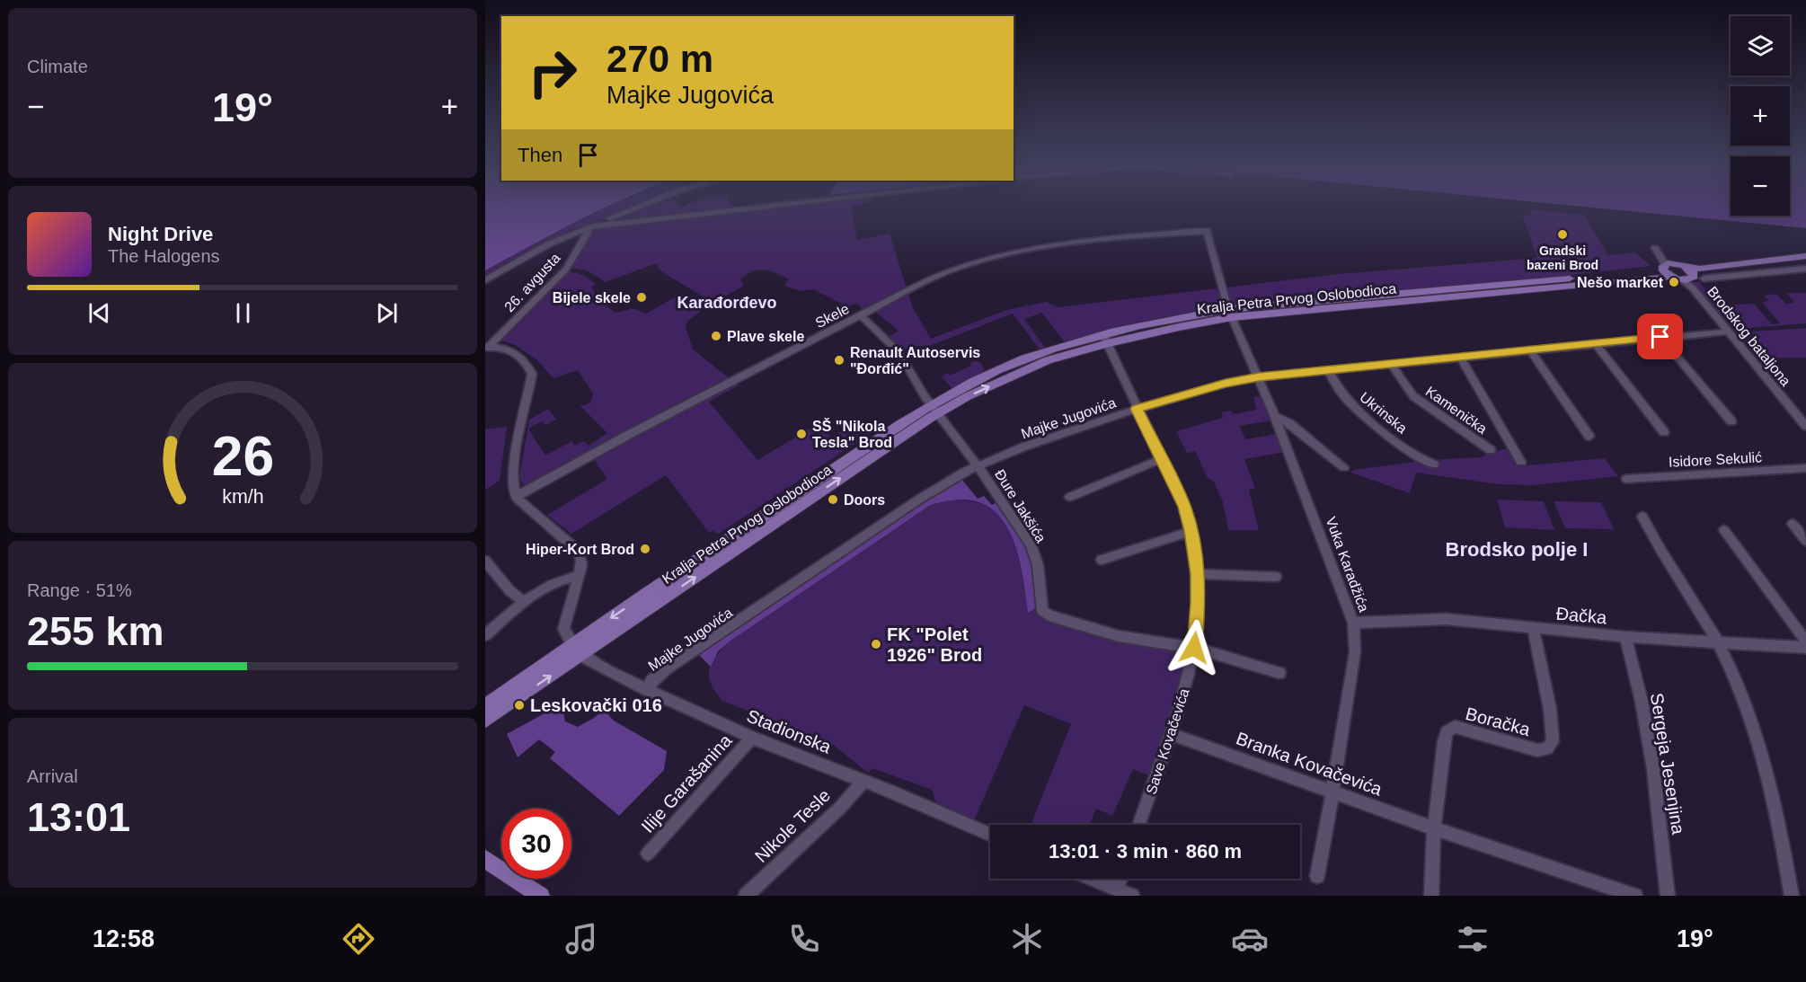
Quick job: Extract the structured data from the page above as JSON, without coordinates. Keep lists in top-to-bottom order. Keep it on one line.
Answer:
{"streets":{"main road":["Kralja Petra Prvog Oslobodioca"],"street":["26. avgusta","Skele","Brodskog bataljona","Kamenička","Ukrinska","Majke Jugovića","Isidore Sekulić","Đure Jakšića","Vuka Karadžića","Đačka","Boračka","Stadionska","Save Kovačevića","Branka Kovačevića","Sergeja Jesenjina","Ilije Garašanina","Nikole Tesle"]},"crossings":[["Kralja Petra Prvog Oslobodioca","Skele"],["Kralja Petra Prvog Oslobodioca","Brodskog bataljona"],["Kralja Petra Prvog Oslobodioca","Đure Jakšića"],["Kralja Petra Prvog Oslobodioca","Vuka Karadžića"],["Kralja Petra Prvog Oslobodioca","Stadionska"],["Kralja Petra Prvog Oslobodioca","Save Kovačevića"],["Skele","Đure Jakšića"],["Skele","Vuka Karadžića"],["Brodskog bataljona","Majke Jugovića"],["Kamenička","Majke Jugovića"],["Ukrinska","Majke Jugovića"],["Majke Jugovića","Đure Jakšića"],["Majke Jugovića","Vuka Karadžića"],["Majke Jugovića","Stadionska"],["Majke Jugovića","Save Kovačevića"],["Đure Jakšića","Save Kovačevića"],["Vuka Karadžića","Đačka"],["Vuka Karadžića","Branka Kovačevića"],["Đačka","Boračka"],["Đačka","Sergeja Jesenjina"],["Boračka","Branka Kovačevića"],["Stadionska","Ilije Garašanina"],["Stadionska","Nikole Tesle"],["Save Kovačevića","Branka Kovačevića"]],"districts":["Karađorđevo","Brodsko polje I"],"places":["Gradski bazeni Brod","Nešo market","Bijele skele","Plave skele","Renault Autoservis \"Đorđić\"","SŠ \"Nikola Tesla\" Brod","Doors","Hiper-Kort Brod","FK \"Polet 1926\" Brod","Leskovački 016"],"page":{"tile":["Climate",["Range · 51%","255 km"],["Arrival","13:01"]],"map_buttons":["+","−"],"turn":["270 m","Majke Jugovića"],"heat":["−","19°","+"],"then":"Then","song":["Night Drive","The Halogens"],"limit":"30","trip":"13:01 · 3 min · 860 m","tabs":["12:58","19°"],"gauge":["26","km/h"]}}
